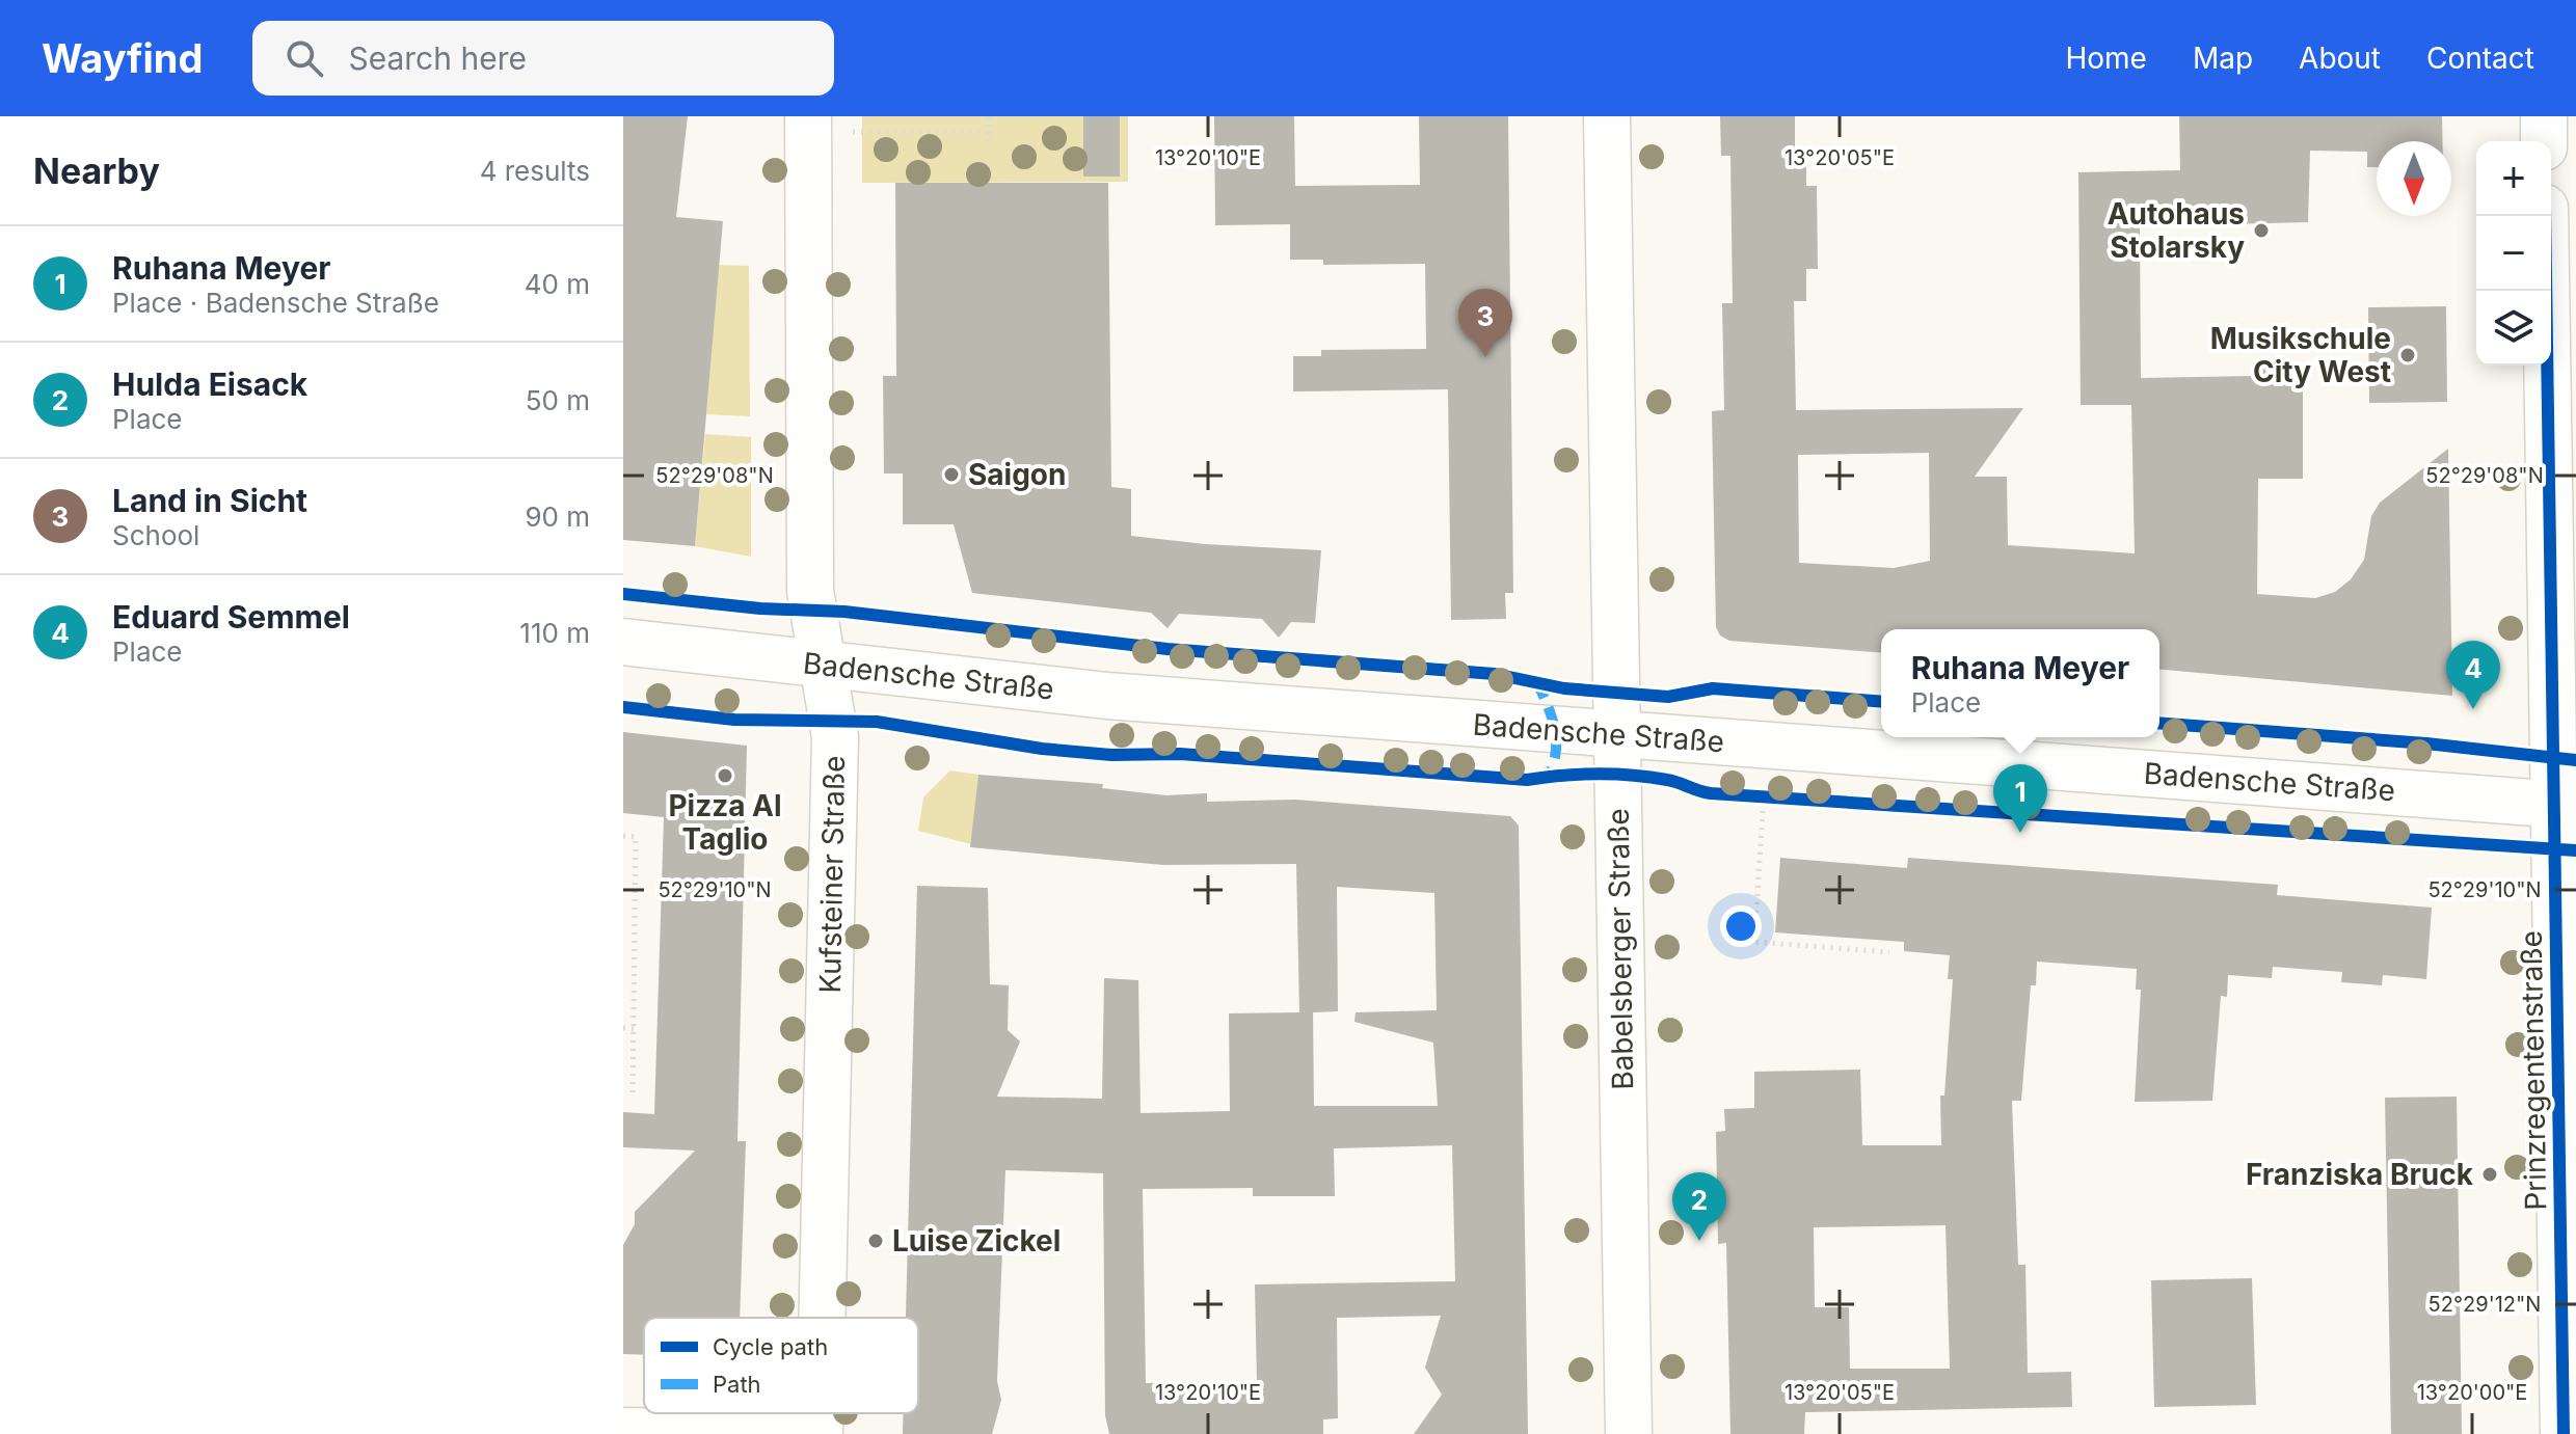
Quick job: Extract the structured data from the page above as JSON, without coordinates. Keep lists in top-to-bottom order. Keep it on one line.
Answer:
{"streets":{"street":["Badensche Straße","Kufsteiner Straße","Babelsberger Straße","Prinzregentenstraße"]},"crossings":[["Badensche Straße","Kufsteiner Straße"],["Badensche Straße","Babelsberger Straße"],["Badensche Straße","Prinzregentenstraße"]],"places":["Autohaus Stolarsky","Musikschule City West","Saigon","Pizza Al Taglio","Franziska Bruck","Luise Zickel"],"legend":["Cycle path","Path"],"north":"bottom","page":{"header":"Wayfind","search":"Search here","nav":["Home","Map","About","Contact"],"heading":["Nearby","4 results"],"map_buttons":["+","−"],"list":[{"mark":"1","name":"Ruhana Meyer","note":"Place · Badensche Straße","value":"40 m"},{"mark":"2","name":"Hulda Eisack","note":"Place","value":"50 m"},{"mark":"3","name":"Land in Sicht","note":"School","value":"90 m"},{"mark":"4","name":"Eduard Semmel","note":"Place","value":"110 m"}],"pins":["3","4","1","2"],"popup":["Ruhana Meyer","Place"]},"coordinates":["13°20'10\"E","13°20'05\"E","52°29'08\"N","52°29'10\"N","52°29'12\"N","13°20'00\"E"]}
